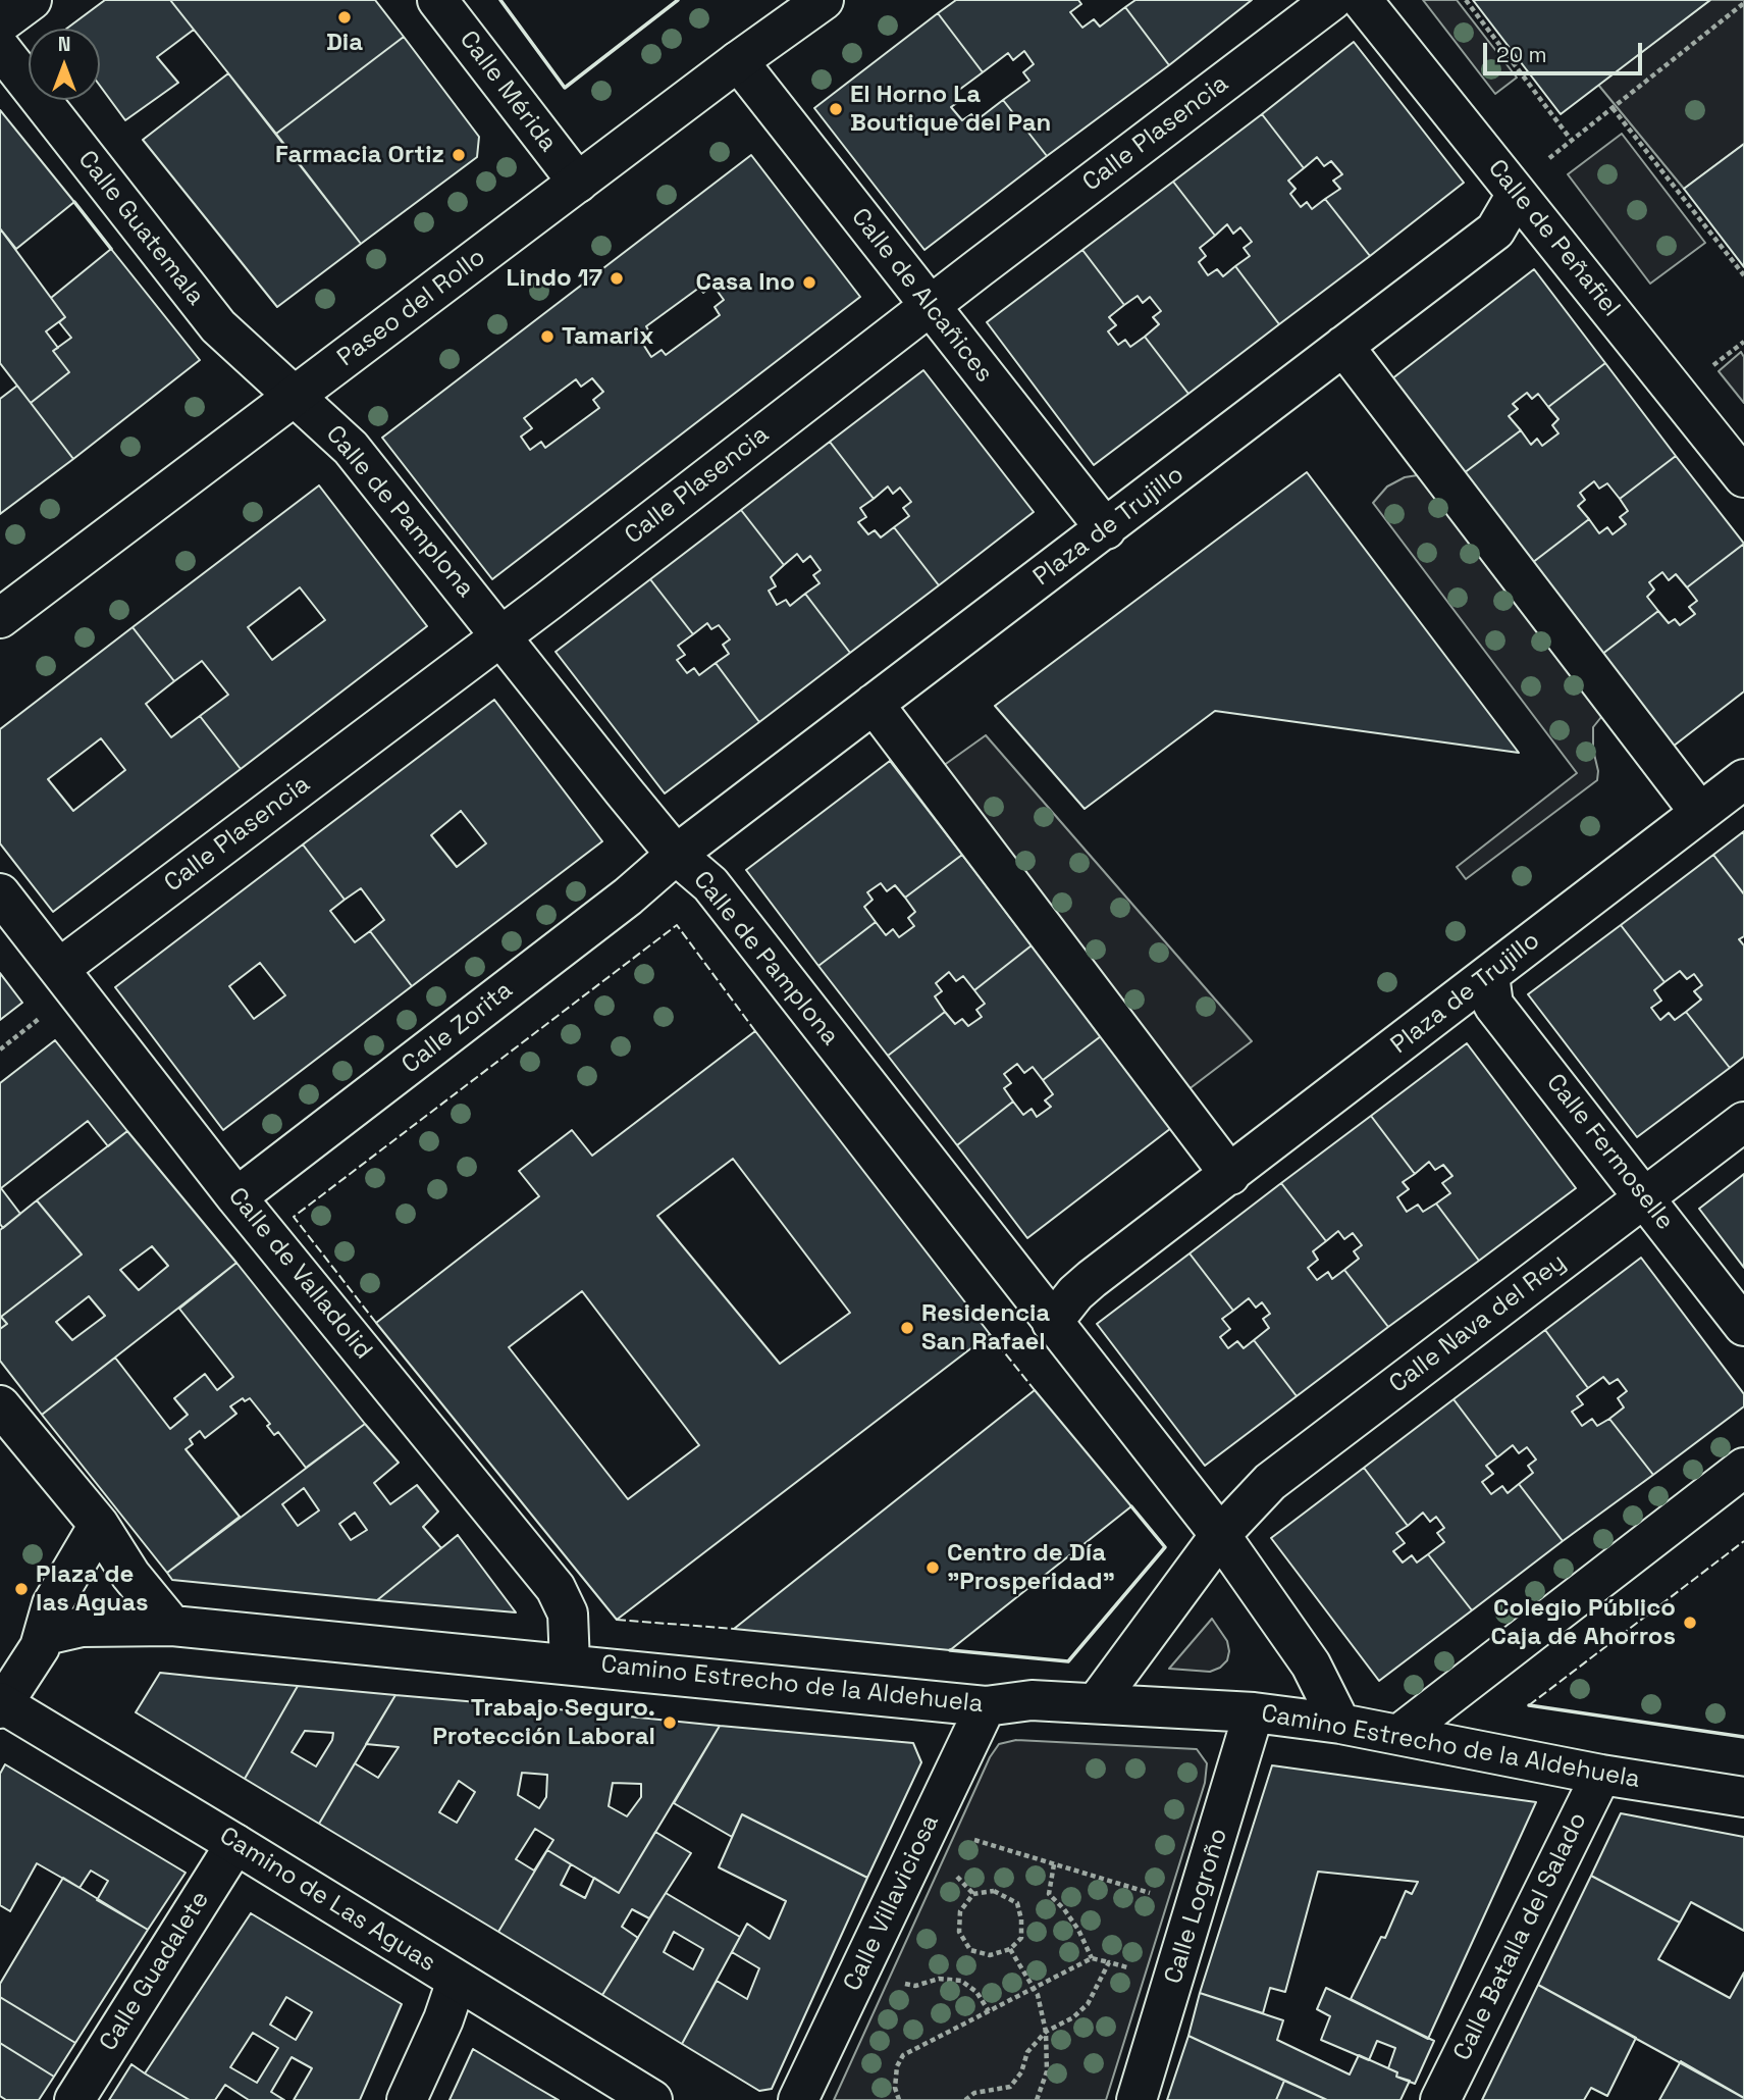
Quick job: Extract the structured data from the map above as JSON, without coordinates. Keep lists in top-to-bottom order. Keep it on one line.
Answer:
{"streets":{"street":["Calle Mérida","Calle Plasencia","Calle Guatemala","Calle de Peñafiel","Calle de Alcañices","Paseo del Rollo","Calle de Pamplona","Plaza de Trujillo","Calle Zorita","Calle Fermoselle","Calle de Valladolid","Calle Nava del Rey","Camino Estrecho de la Aldehuela","Camino de Las Aguas","Calle Villaviciosa","Calle Logroño","Calle Batalla del Salado","Calle Guadalete"]},"crossings":[["Calle Mérida","Paseo del Rollo"],["Calle Plasencia","Calle de Alcañices"],["Calle Plasencia","Calle de Pamplona"],["Calle Plasencia","Calle de Valladolid"],["Calle Guatemala","Paseo del Rollo"],["Calle Guatemala","Calle de Pamplona"],["Calle de Peñafiel","Plaza de Trujillo"],["Calle de Alcañices","Paseo del Rollo"],["Calle de Alcañices","Plaza de Trujillo"],["Paseo del Rollo","Calle de Pamplona"],["Calle de Pamplona","Plaza de Trujillo"],["Calle de Pamplona","Calle Zorita"],["Calle de Pamplona","Calle Nava del Rey"],["Calle de Pamplona","Camino Estrecho de la Aldehuela"],["Plaza de Trujillo","Calle Zorita"],["Plaza de Trujillo","Calle Fermoselle"],["Calle Zorita","Calle de Valladolid"],["Calle Fermoselle","Calle Nava del Rey"],["Calle de Valladolid","Camino Estrecho de la Aldehuela"],["Camino Estrecho de la Aldehuela","Calle Villaviciosa"],["Camino Estrecho de la Aldehuela","Calle Logroño"],["Camino Estrecho de la Aldehuela","Calle Batalla del Salado"],["Camino de Las Aguas","Calle Guadalete"]],"places":["Dia","El Horno La Boutique del Pan","Farmacia Ortiz","Lindo 17","Casa Ino","Tamarix","Residencia San Rafael","Centro de Día \"Prosperidad\"","Plaza de las Aguas","Colegio Público Caja de Ahorros","Trabajo Seguro. Protección Laboral"],"scale_bar":"20 m","north":"top"}
